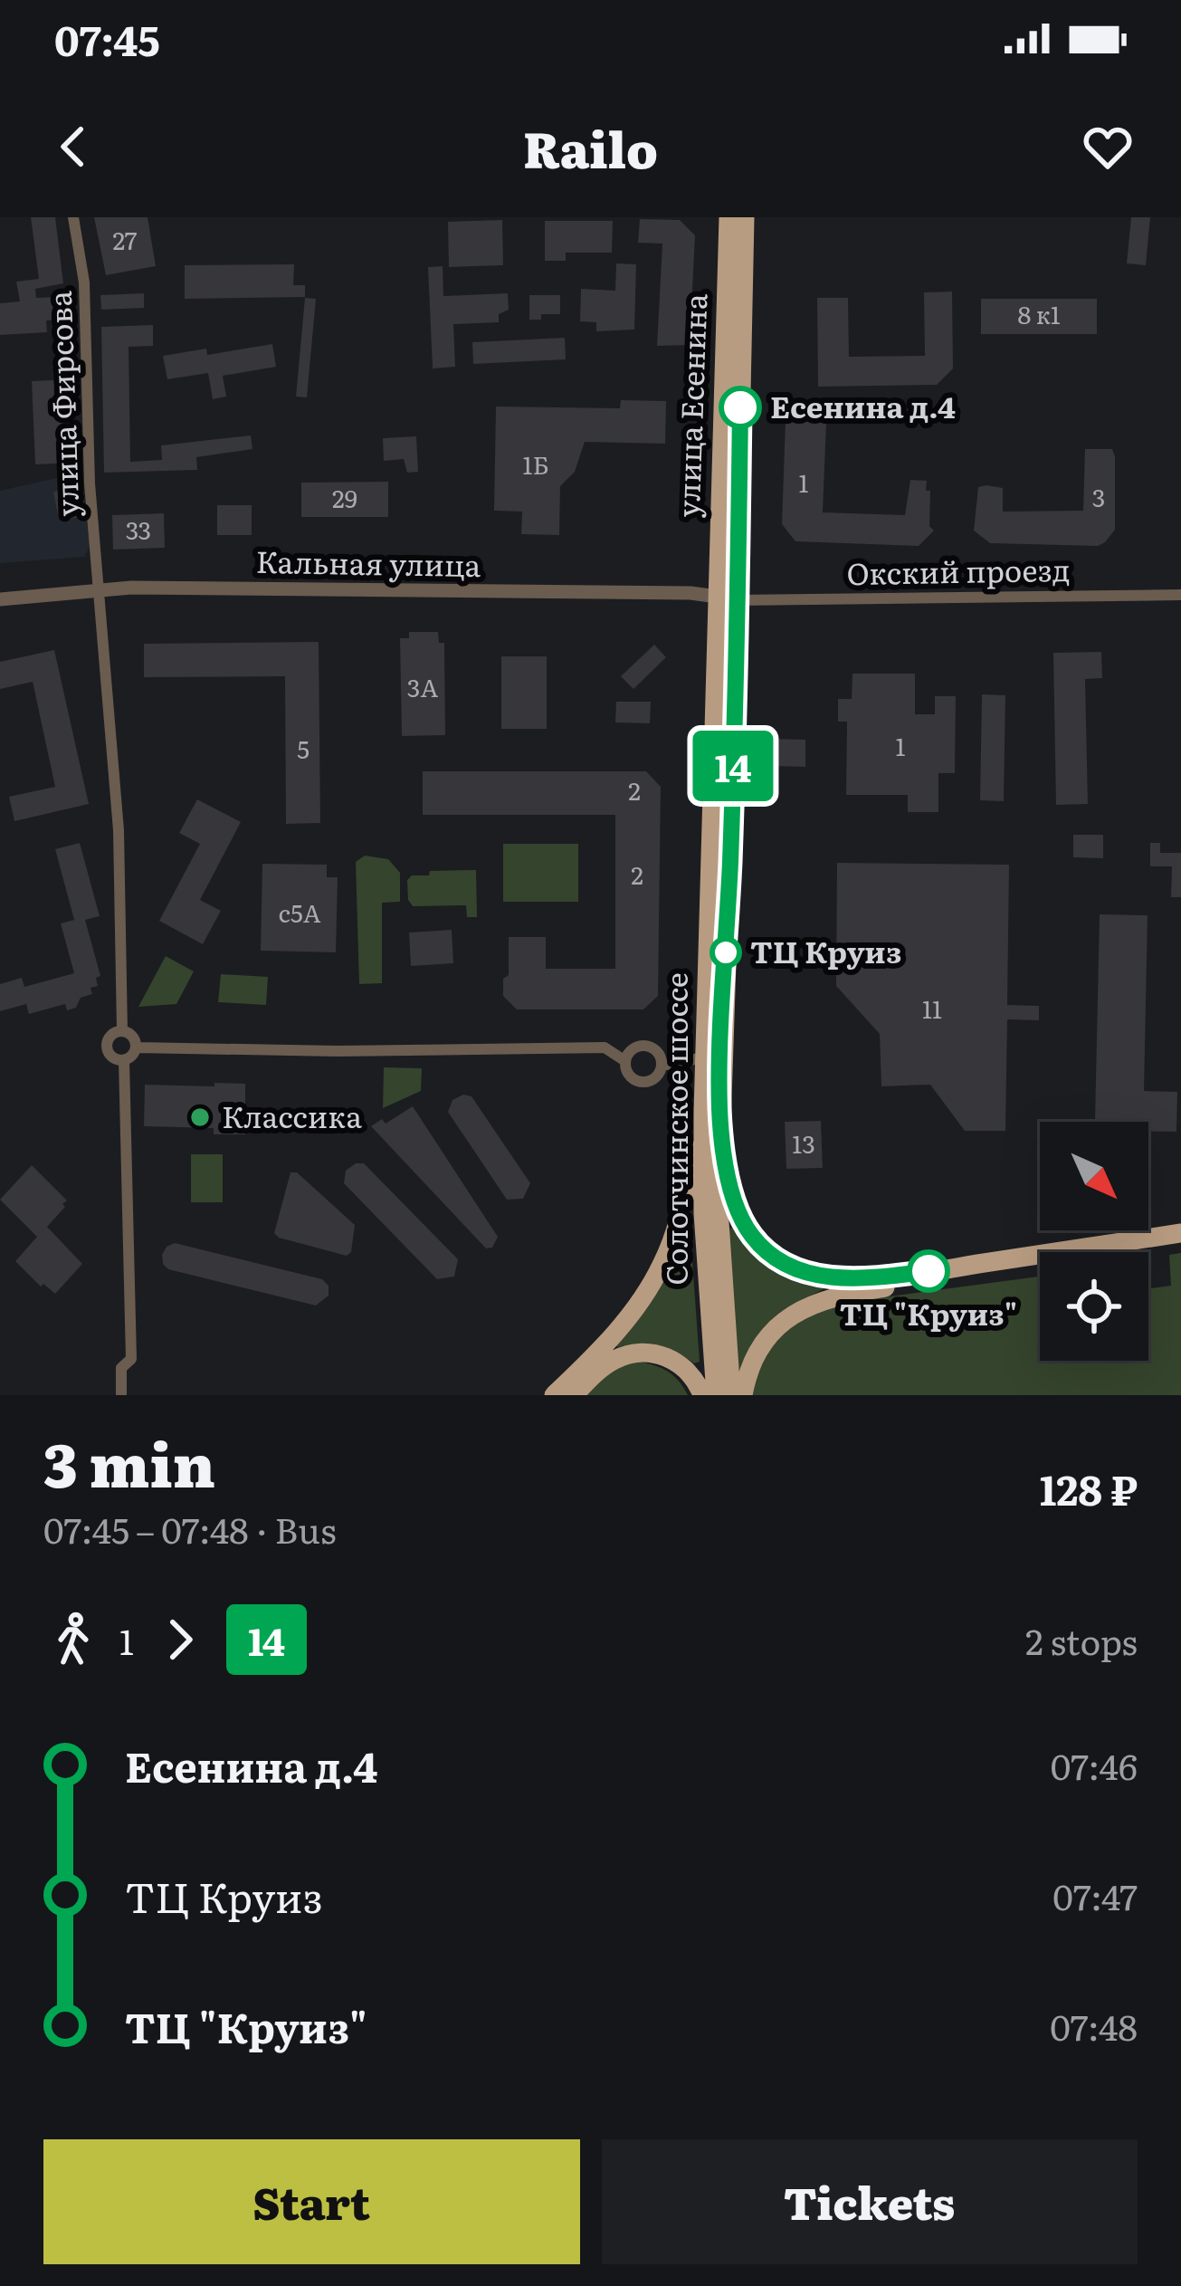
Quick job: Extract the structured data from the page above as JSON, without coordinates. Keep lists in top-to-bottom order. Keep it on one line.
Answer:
{"streets":{"main road":["улица Есенина","Солотчинское шоссе"],"street":["улица Фирсова","Кальная улица","Окский проезд"]},"crossings":[["улица Фирсова","Кальная улица"],["улица Есенина","Кальная улица"],["улица Есенина","Окский проезд"],["улица Есенина","Солотчинское шоссе"],["Кальная улица","Окский проезд"],["Кальная улица","Солотчинское шоссе"],["Окский проезд","Солотчинское шоссе"]],"places":["Есенина д.4","ТЦ Круиз","Классика","ТЦ \"Круиз\""],"lines":["bus line 14"],"house_numbers":["27","8 к1","1Б","1","3","29","33","3А","1","5","2","2","с5А","11","13"],"north":"bottom right","page":{"status":"07:45","header":"Railo","on_map":"14","heading":["3 min","07:45 – 07:48 · Bus","128 ₽"],"legs":["1","14","2 stops"],"list":[{"name":"Есенина д.4","value":"07:46"},{"name":"ТЦ Круиз","value":"07:47"},{"name":"ТЦ \"Круиз\"","value":"07:48"}],"buttons":["Start","Tickets"]}}
